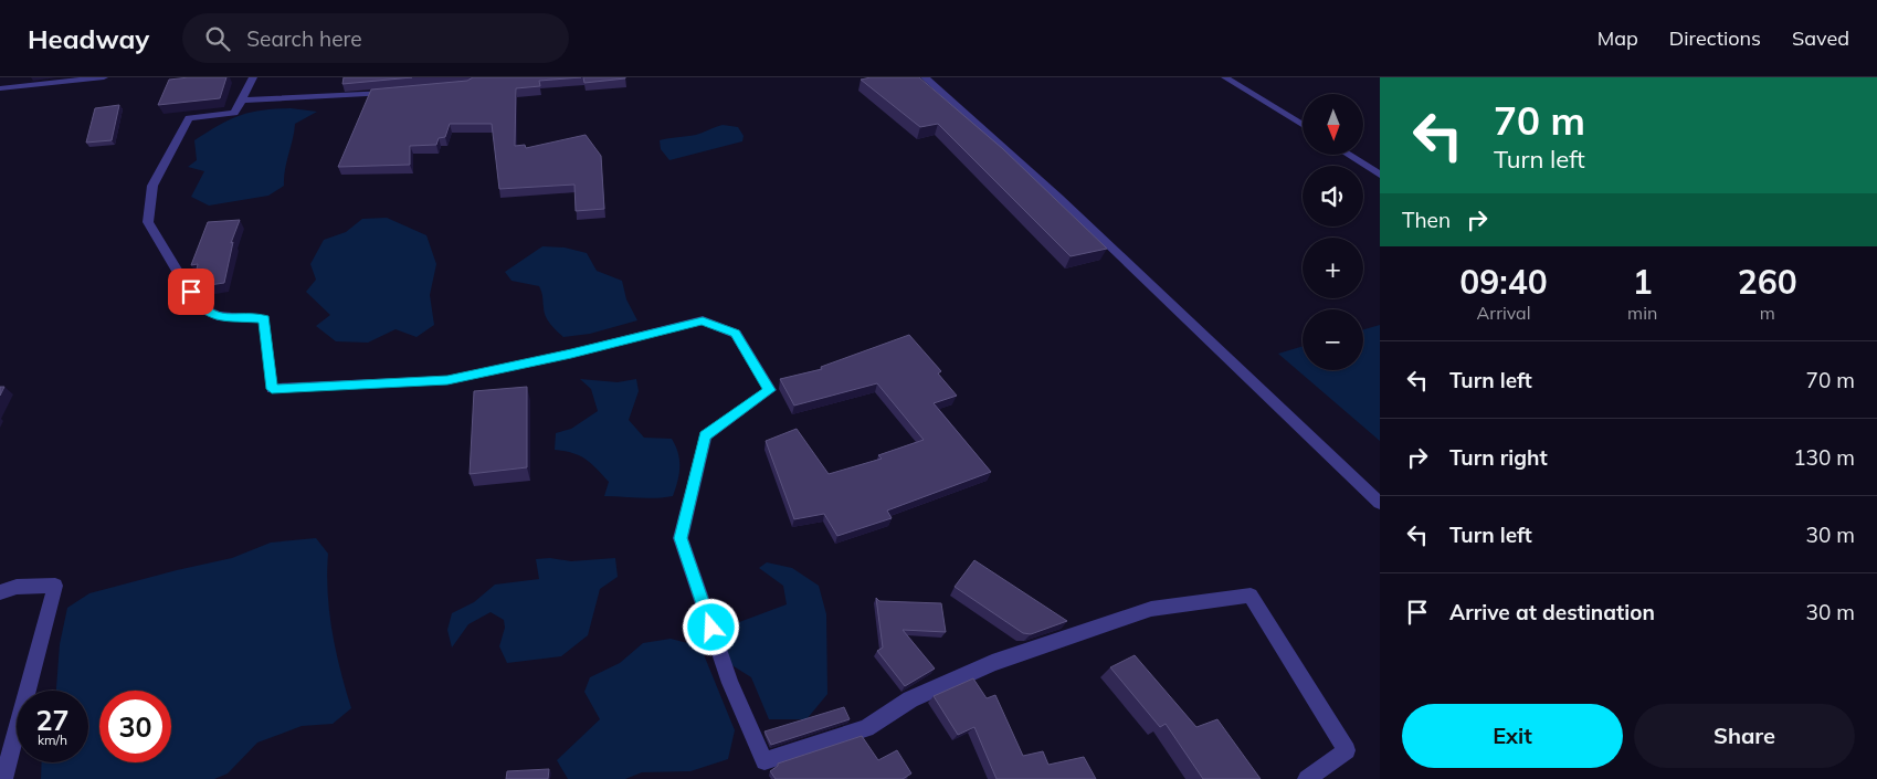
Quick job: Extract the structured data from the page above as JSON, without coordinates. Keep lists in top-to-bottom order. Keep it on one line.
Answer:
{"north":"bottom","page":{"header":"Headway","search":"Search here","nav":["Map","Directions","Saved"],"turn":["70 m","Turn left"],"map_buttons":["+","−"],"then":"Then","eta":["09:40","Arrival","1","min","260","m"],"list":[{"name":"Turn left","value":"70 m"},{"name":"Turn right","value":"130 m"},{"name":"Turn left","value":"30 m"},{"name":"Arrive at destination","value":"30 m"}],"speed":"27 km/h","limit":"30","buttons":["Exit","Share"]}}
